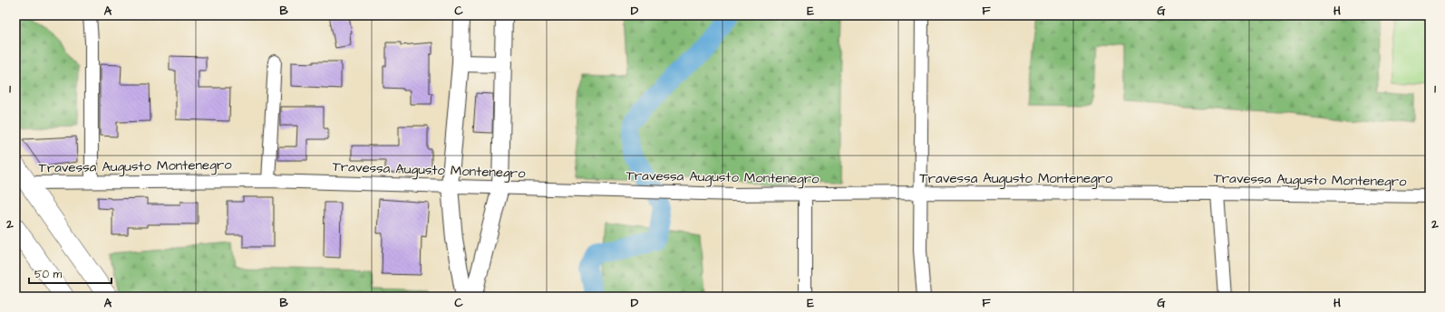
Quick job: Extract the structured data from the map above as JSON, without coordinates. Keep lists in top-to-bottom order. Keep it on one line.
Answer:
{"streets":{"street":["Travessa Augusto Montenegro"]},"scale_bar":"50 m","grid":{"columns":["A","B","C","D","E","F","G","H"],"rows":["1","2"]}}
